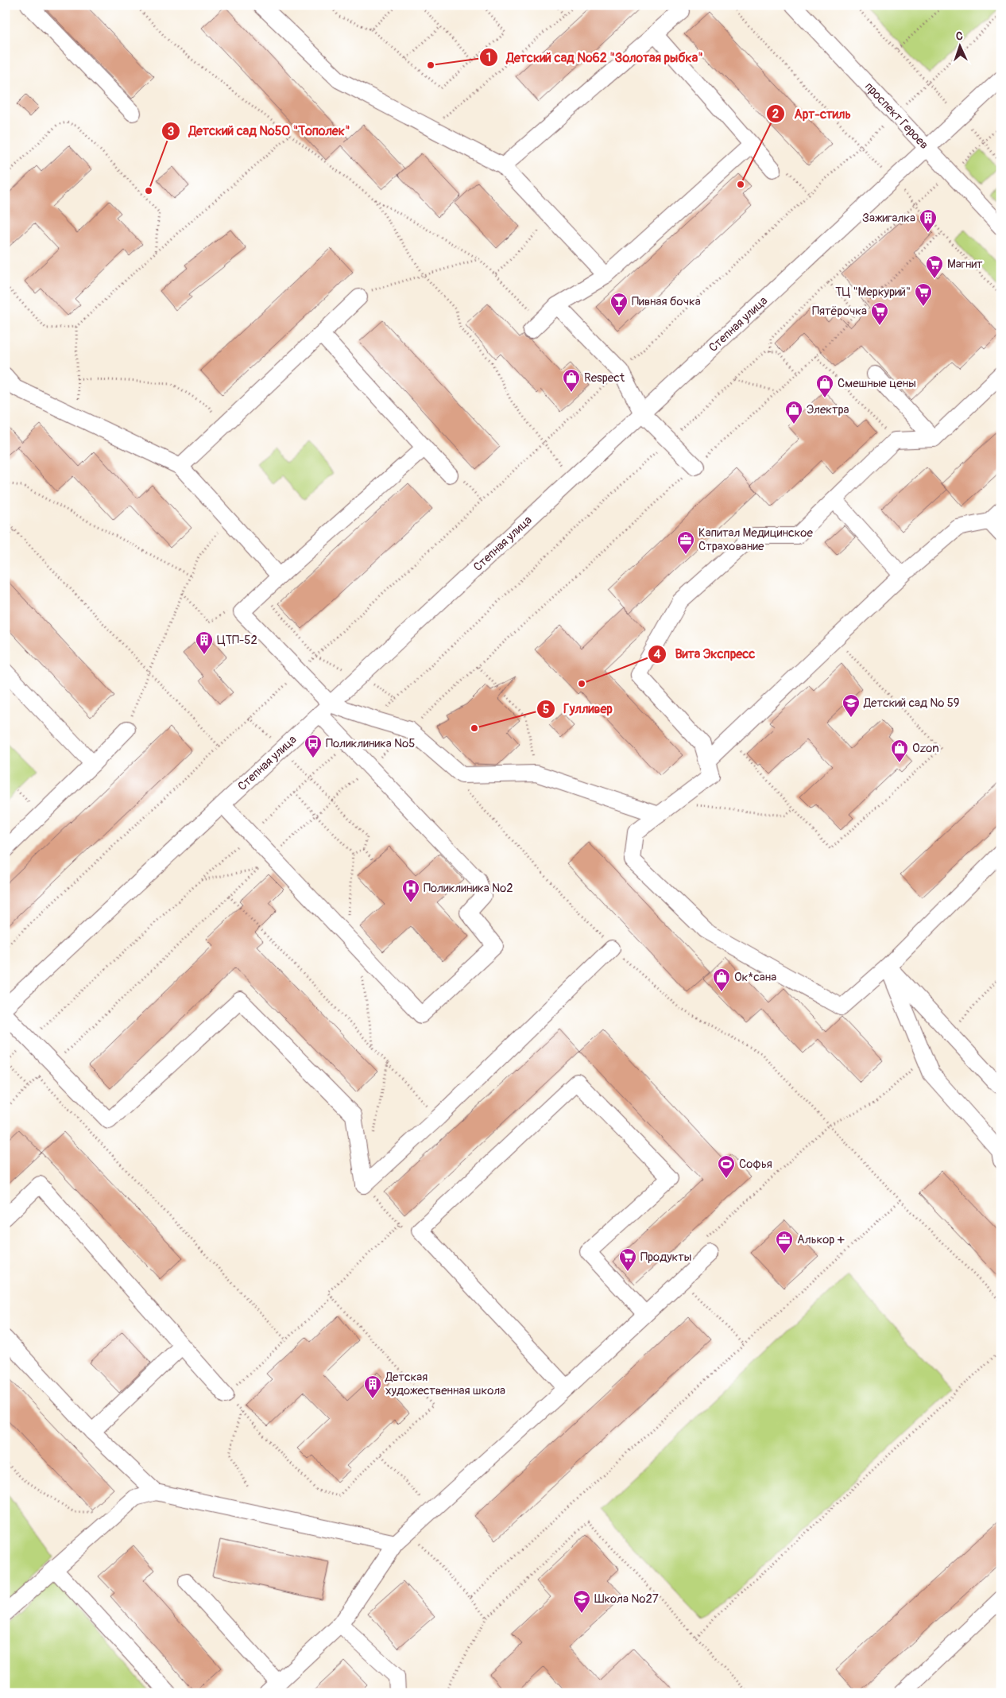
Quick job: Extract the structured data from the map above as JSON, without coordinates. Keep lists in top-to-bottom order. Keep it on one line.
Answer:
{"streets":{"street":["проспект Героев","Степная улица"]},"crossings":[["проспект Героев","Степная улица"]],"places":{"other":["Детский сад №62 \"Золотая рыбка\"","Арт-стиль","Детский сад №50 \"Тополек\"","Вита Экспресс","Гулливер"],"building":["Зажигалка","ЦТП-52","Детская художественная школа"],"supermarket":["Магнит","ТЦ \"Меркурий\"","Пятёрочка","Продукты"],"bar":["Пивная бочка"],"shop":["Respect","Смешные цены","Электра","Ozon","Ок*сана"],"office":["Капитал Медицинское Страхование","Алькор +"],"school or university":["Детский сад № 59","Школа №27"],"bus stop":["Поликлиника №5"],"hospital":["Поликлиника №2"],"sports":["Софья"]},"north":"top"}
